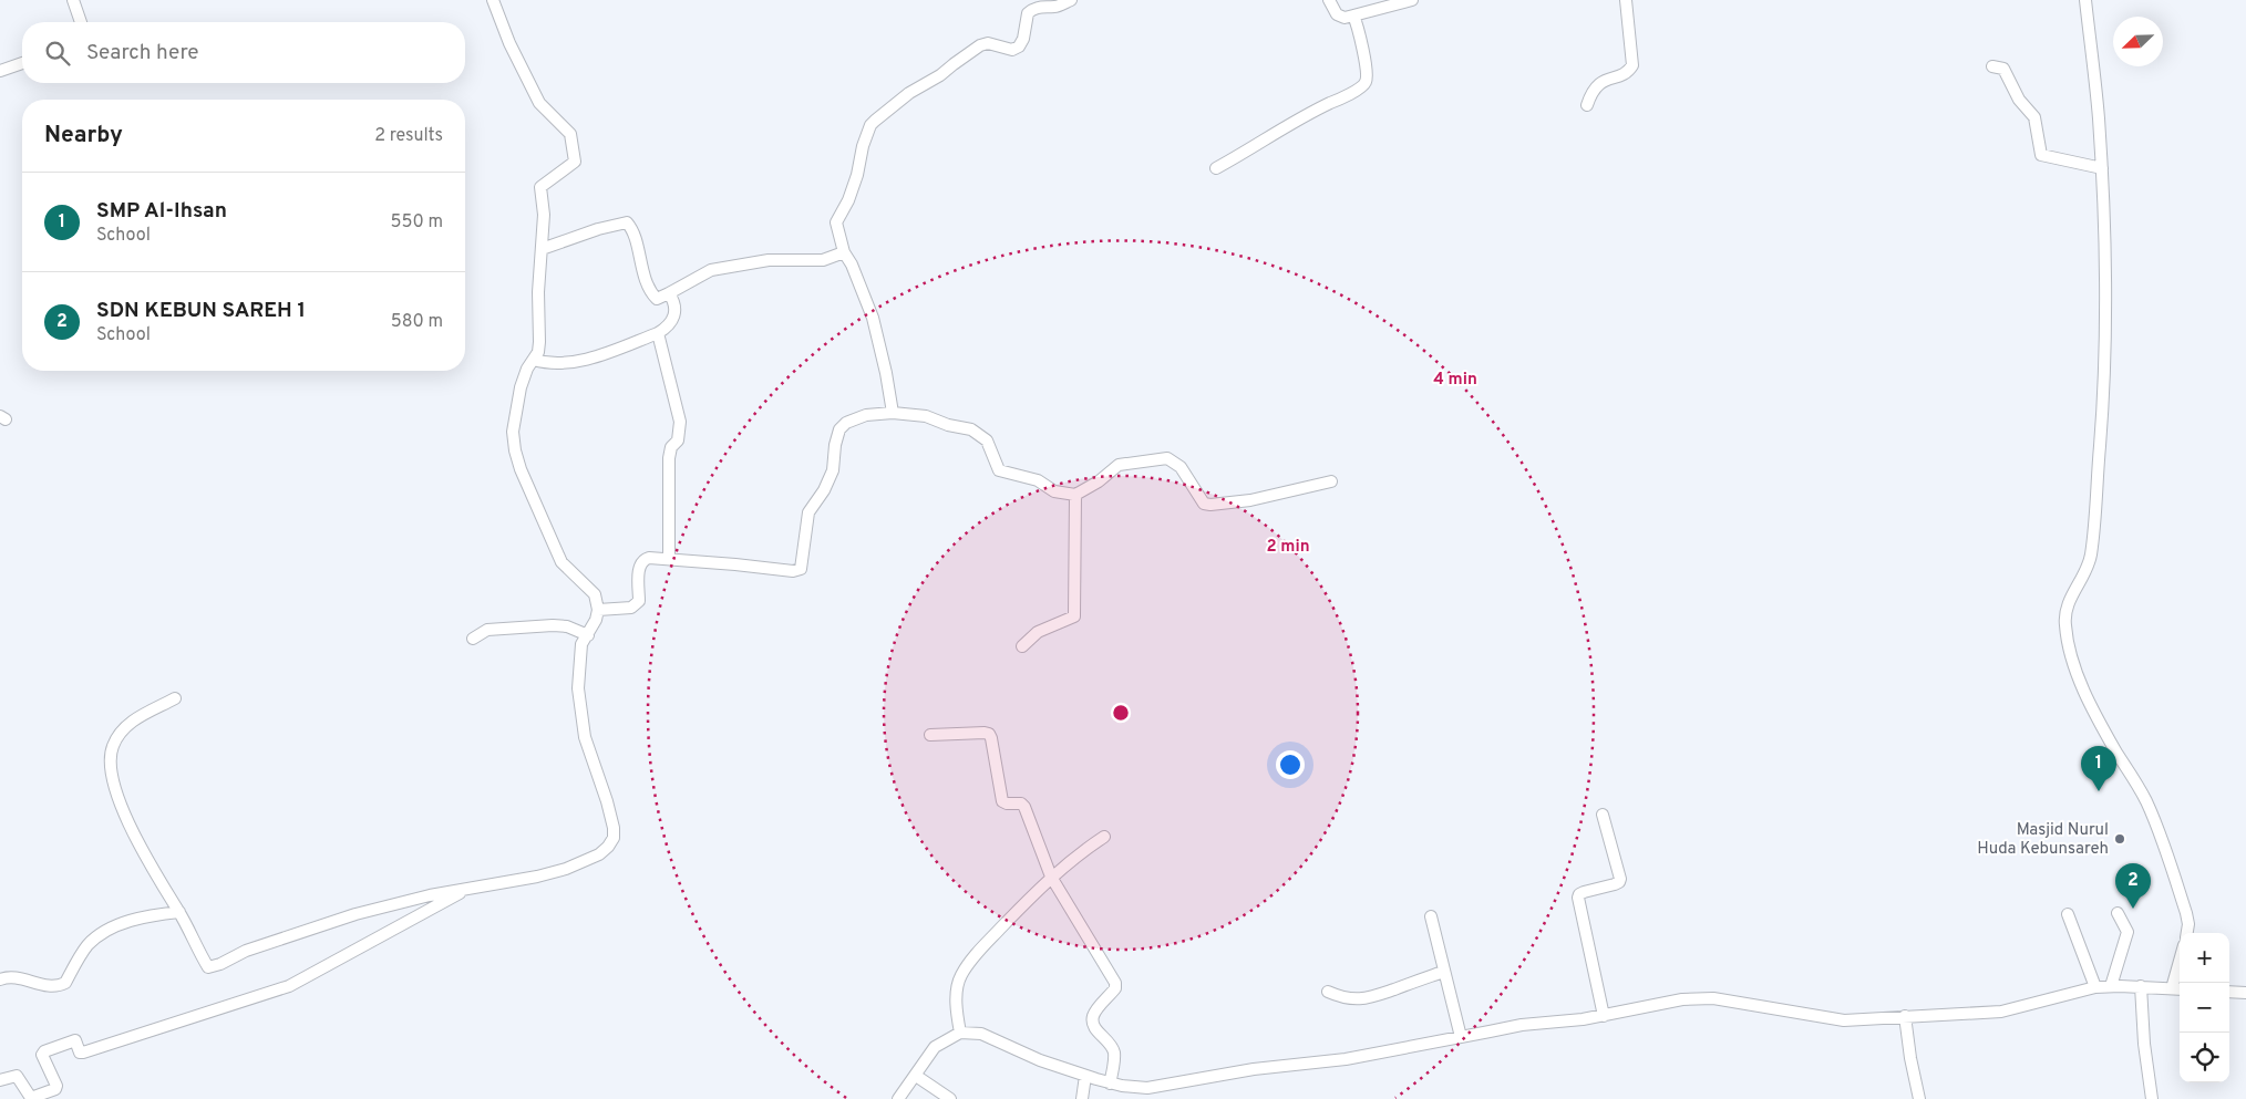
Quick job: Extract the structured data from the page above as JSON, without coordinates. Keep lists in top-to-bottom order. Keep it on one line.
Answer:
{"places":["Masjid Nurul Huda Kebunsareh"],"north":"bottom left","page":{"search":"Search here","heading":["Nearby","2 results"],"list":[{"mark":"1","name":"SMP Al-Ihsan","note":"School","value":"550 m"},{"mark":"2","name":"SDN KEBUN SAREH 1","note":"School","value":"580 m"}],"pins":["1","2"],"map_buttons":["+","−"]},"rings":["4 min","2 min"]}
